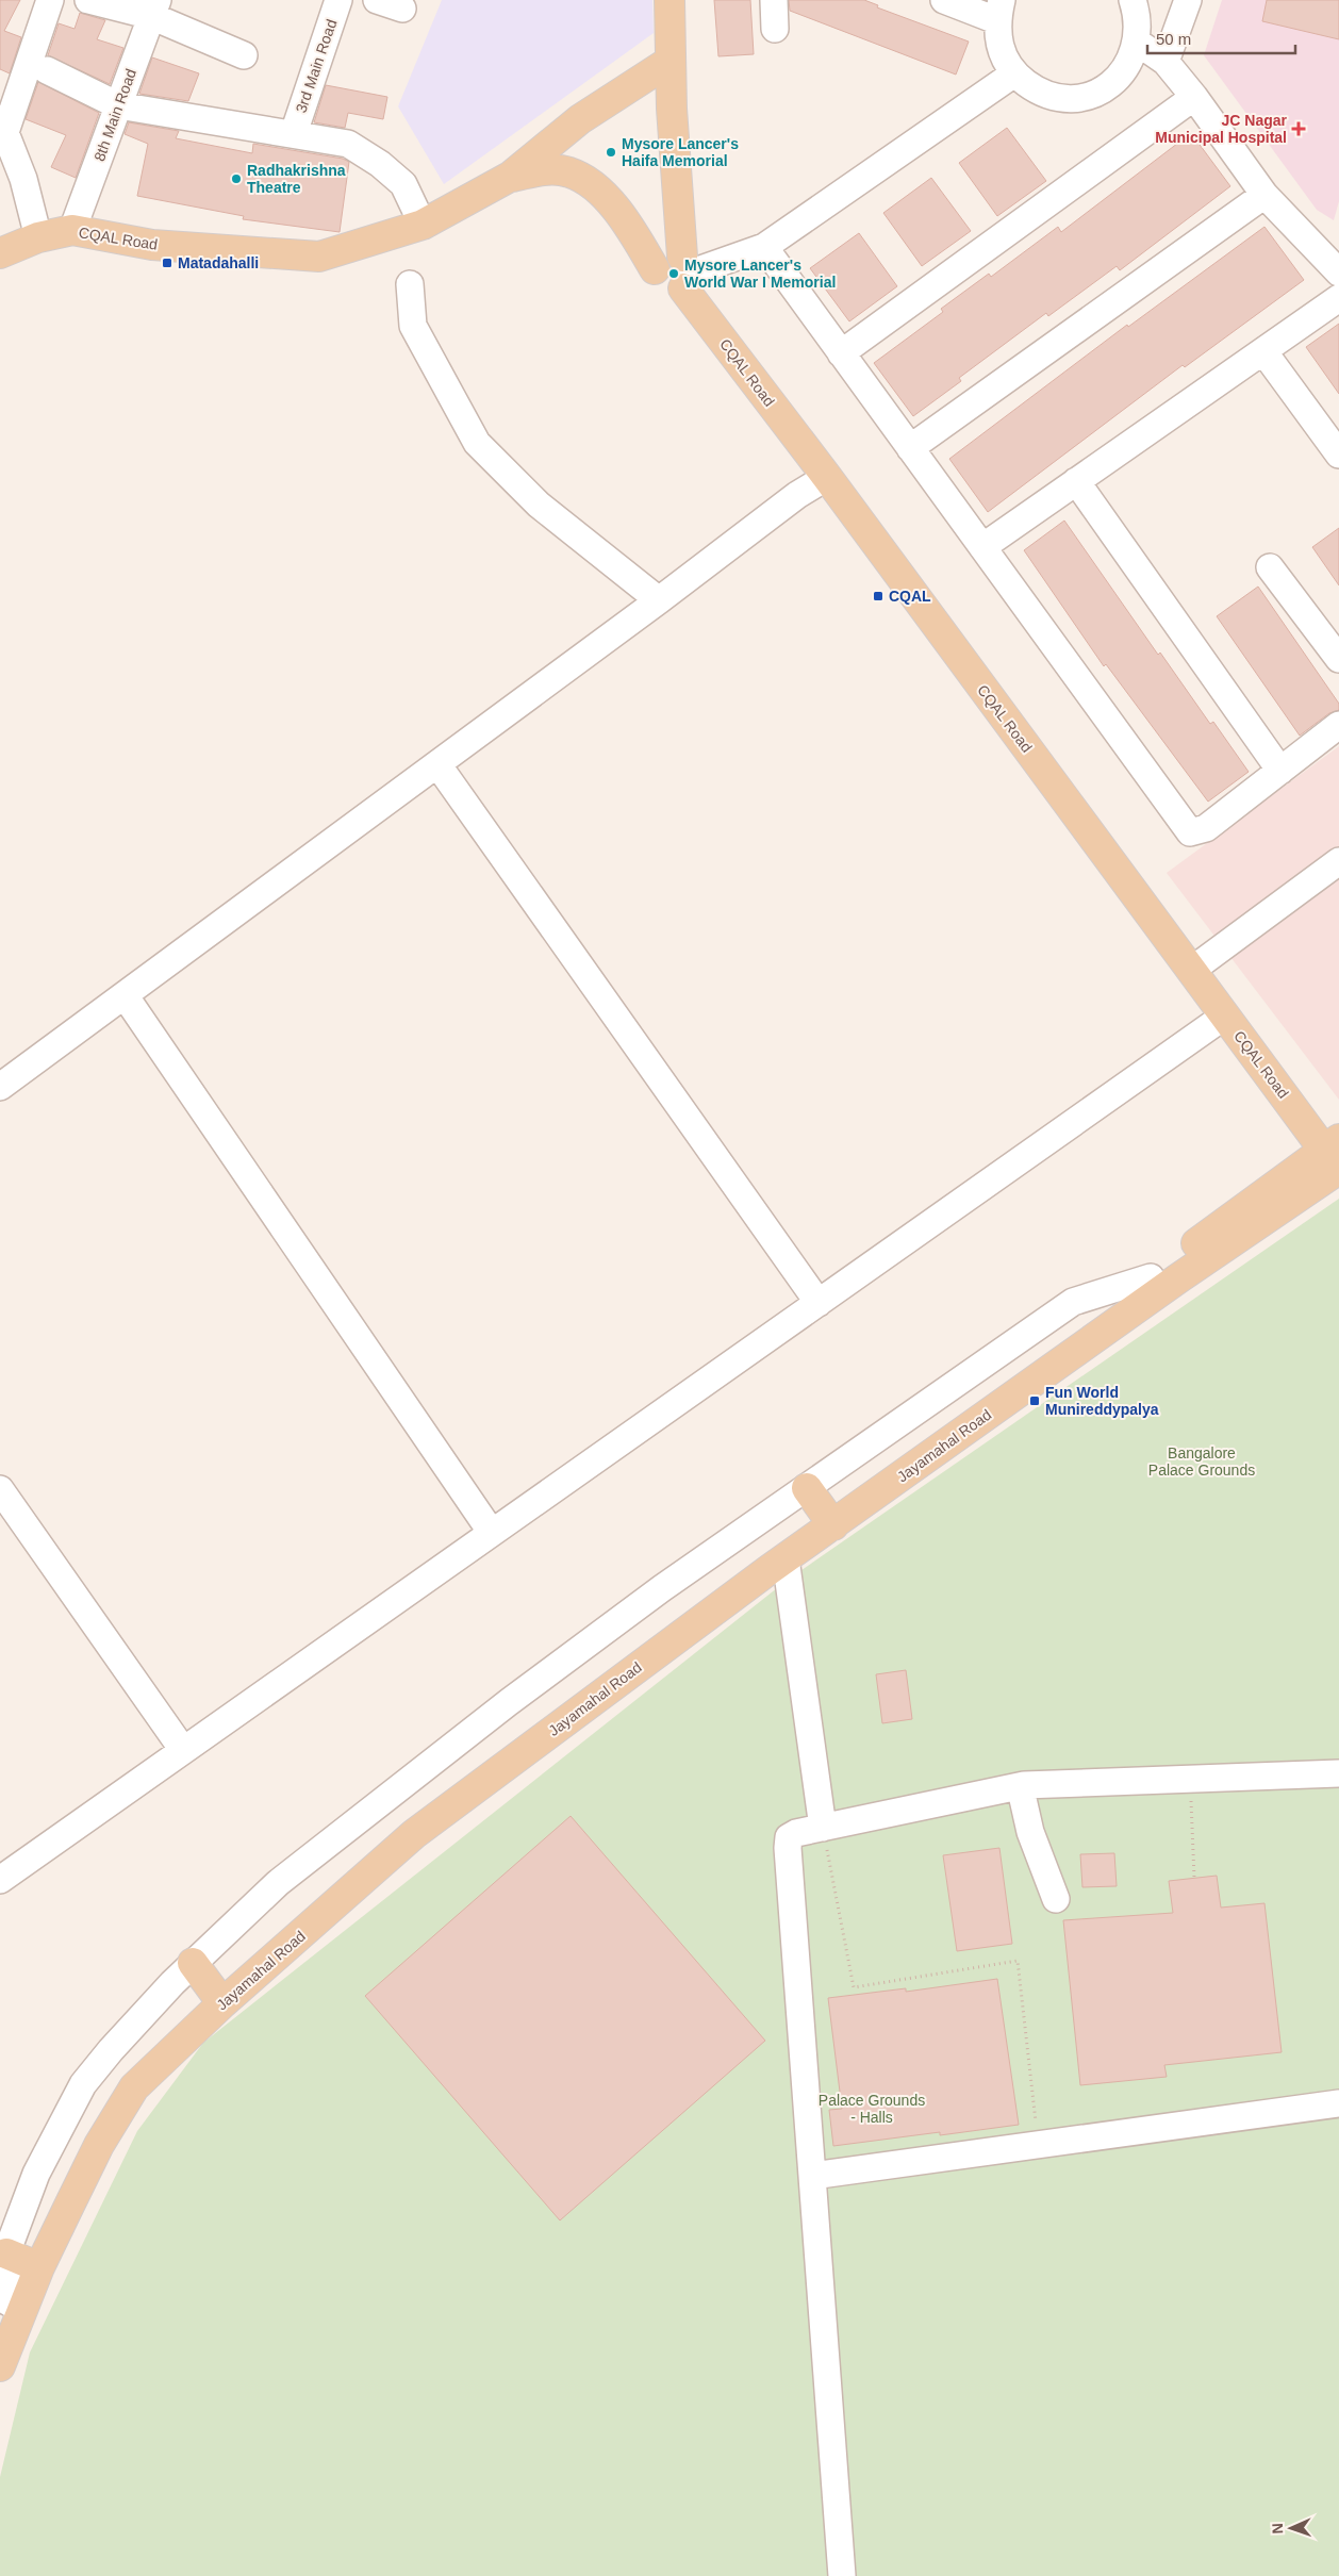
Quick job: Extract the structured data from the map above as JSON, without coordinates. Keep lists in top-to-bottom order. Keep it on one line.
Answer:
{"streets":{"main road":["CQAL Road","Jayamahal Road"],"street":["3rd Main Road","8th Main Road"]},"crossings":[["8th Main Road","CQAL Road"],["CQAL Road","Jayamahal Road"]],"parks":["Bangalore Palace Grounds","Palace Grounds - Halls"],"places":{"health":["JC Nagar Municipal Hospital"],"other":["Mysore Lancer's Haifa Memorial","Radhakrishna Theatre","Mysore Lancer's World War I Memorial"],"transit":["Matadahalli","CQAL","Fun World Munireddypalya"]},"scale_bar":"50 m","north":"left"}
